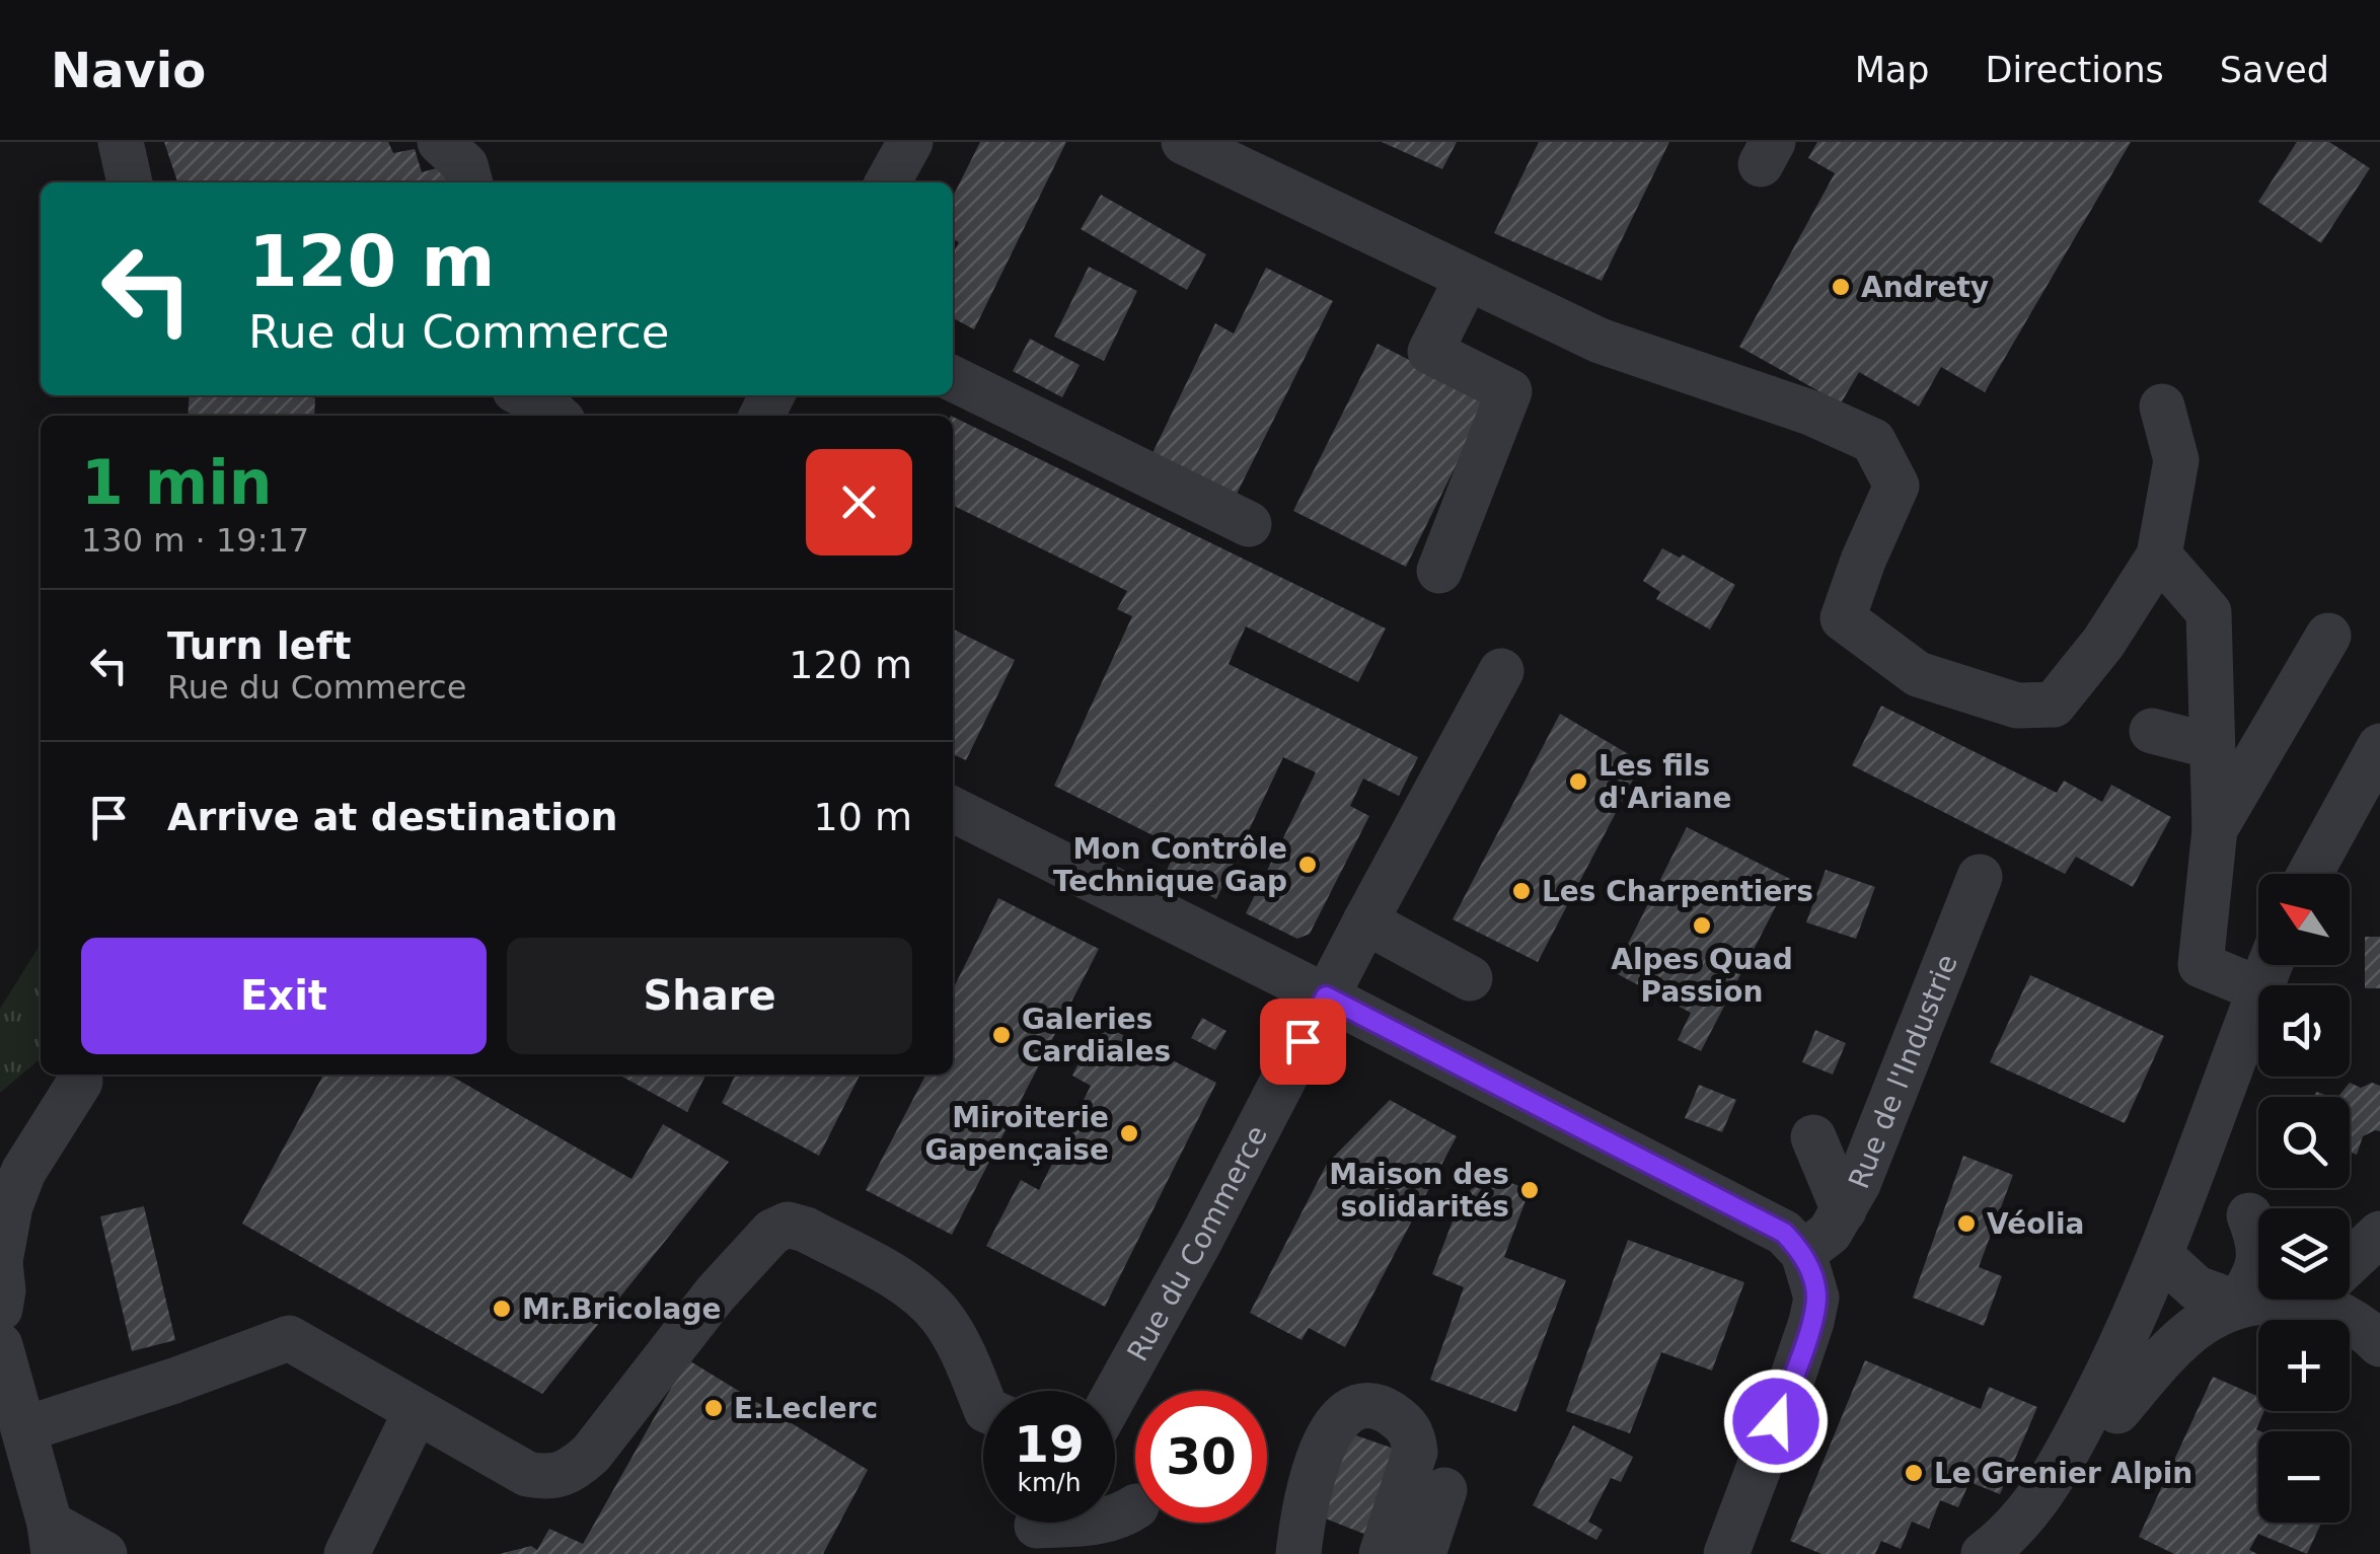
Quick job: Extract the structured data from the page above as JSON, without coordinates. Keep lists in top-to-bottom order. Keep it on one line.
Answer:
{"streets":{"street":["Rue de l'Industrie","Rue du Commerce"]},"places":["Andrety","Les fils d'Ariane","Mon Contrôle Technique Gap","Les Charpentiers","Alpes Quad Passion","Galeries Cardiales","Miroiterie Gapençaise","Maison des solidarités","Véolia","Mr.Bricolage","E.Leclerc","Le Grenier Alpin"],"north":"top left","page":{"header":"Navio","nav":["Map","Directions","Saved"],"turn":["120 m","Rue du Commerce"],"heading":["1 min","130 m · 19:17"],"list":[{"name":"Turn left","note":"Rue du Commerce","value":"120 m"},{"name":"Arrive at destination","value":"10 m"}],"map_buttons":["+","−"],"buttons":["Exit","Share"],"speed":"19 km/h","limit":"30"}}
